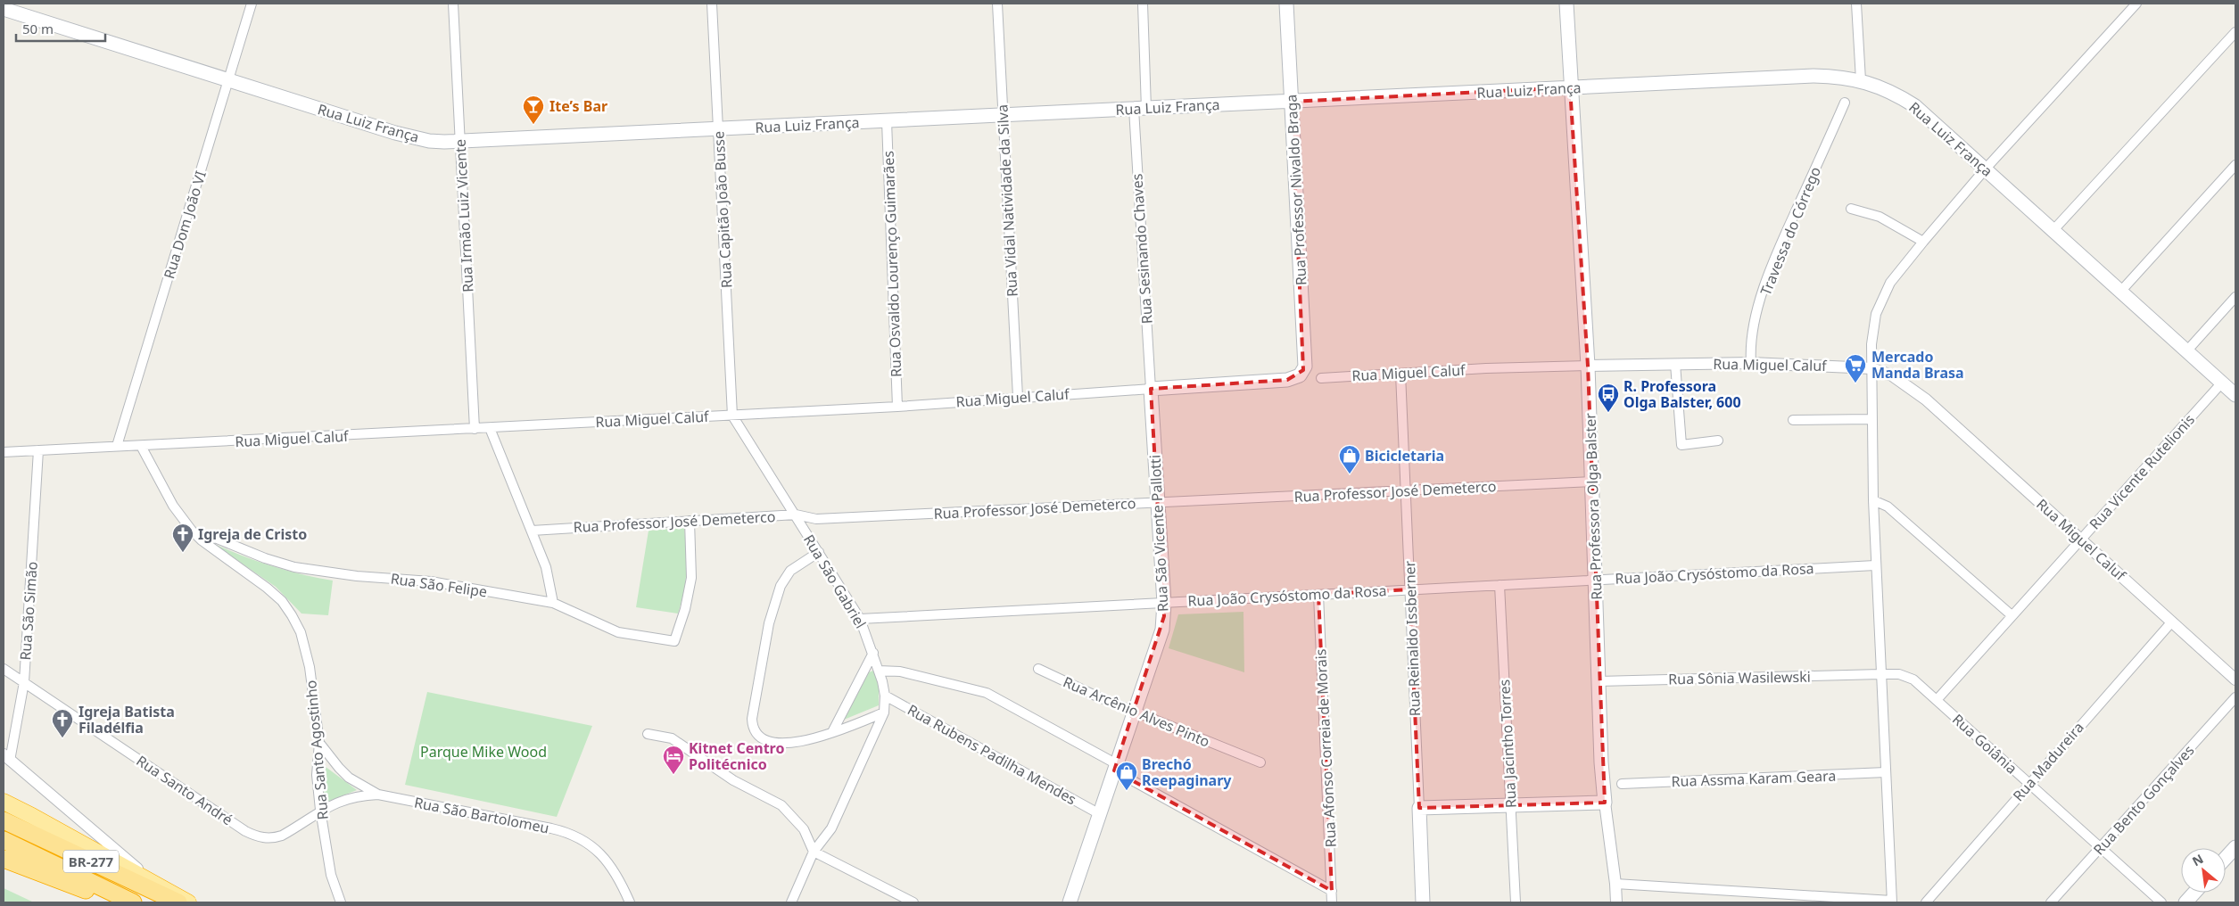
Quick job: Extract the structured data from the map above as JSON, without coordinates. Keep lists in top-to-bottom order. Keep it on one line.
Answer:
{"streets":{"highway":["BR-277"],"main road":["Rua Luiz França","Rua Professor Nivaldo Braga","Rua Miguel Caluf","Rua Professora Olga Balster","Rua São Vicente Pallotti","Rua Reinaldo Issberner"],"street":["Rua Vidal Natividade da Silva","Rua Capitão João Busse","Rua Irmão Luiz Vicente","Rua Dom João VI","Travessa do Córrego","Rua Sesinando Chaves","Rua Osvaldo Lourenço Guimarães","Rua Vicente Rutelionis","Rua Professor José Demeterco","Rua João Crysóstomo da Rosa","Rua São Gabriel","Rua São Felipe","Rua São Simão","Rua Sônia Wasilewski","Rua Arcênio Alves Pinto","Rua Jacintho Torres","Rua Goiânia","Rua Afonso Correia de Morais","Rua Santo Agostinho","Rua Rubens Padilha Mendes","Rua Madureira","Rua Assma Karam Geara","Rua Santo André","Rua Bento Gonçalves","Rua São Bartolomeu"]},"crossings":[["Rua Luiz França","Rua Professor Nivaldo Braga"],["Rua Luiz França","Rua Vidal Natividade da Silva"],["Rua Luiz França","Rua Capitão João Busse"],["Rua Luiz França","Rua Irmão Luiz Vicente"],["Rua Luiz França","Rua Dom João VI"],["Rua Luiz França","Rua Sesinando Chaves"],["Rua Luiz França","Rua Osvaldo Lourenço Guimarães"],["Rua Luiz França","Rua Vicente Rutelionis"],["Rua Luiz França","Rua Professora Olga Balster"],["Rua Professor Nivaldo Braga","Rua Miguel Caluf"],["Rua Vidal Natividade da Silva","Rua Miguel Caluf"],["Rua Capitão João Busse","Rua Miguel Caluf"],["Rua Capitão João Busse","Rua São Gabriel"],["Rua Irmão Luiz Vicente","Rua Miguel Caluf"],["Rua Dom João VI","Rua Miguel Caluf"],["Travessa do Córrego","Rua Miguel Caluf"],["Rua Sesinando Chaves","Rua Miguel Caluf"],["Rua Sesinando Chaves","Rua São Vicente Pallotti"],["Rua Osvaldo Lourenço Guimarães","Rua Miguel Caluf"],["Rua Miguel Caluf","Rua Vicente Rutelionis"],["Rua Miguel Caluf","Rua Professora Olga Balster"],["Rua Miguel Caluf","Rua São Vicente Pallotti"],["Rua Miguel Caluf","Rua São Gabriel"],["Rua Miguel Caluf","Rua São Simão"],["Rua Miguel Caluf","Rua Reinaldo Issberner"],["Rua Miguel Caluf","Rua Santo Agostinho"],["Rua Miguel Caluf","Rua Madureira"],["Rua Vicente Rutelionis","Rua Goiânia"],["Rua Professor José Demeterco","Rua Professora Olga Balster"],["Rua Professor José Demeterco","Rua São Vicente Pallotti"],["Rua Professor José Demeterco","Rua São Gabriel"],["Rua Professor José Demeterco","Rua São Felipe"],["Rua Professor José Demeterco","Rua Reinaldo Issberner"],["Rua Professora Olga Balster","Rua João Crysóstomo da Rosa"],["Rua Professora Olga Balster","Rua Sônia Wasilewski"],["Rua São Vicente Pallotti","Rua João Crysóstomo da Rosa"],["Rua São Vicente Pallotti","Rua Arcênio Alves Pinto"],["Rua São Vicente Pallotti","Rua Rubens Padilha Mendes"],["Rua João Crysóstomo da Rosa","Rua São Gabriel"],["Rua João Crysóstomo da Rosa","Rua Reinaldo Issberner"],["Rua João Crysóstomo da Rosa","Rua Jacintho Torres"],["Rua João Crysóstomo da Rosa","Rua Afonso Correia de Morais"],["Rua São Gabriel","Rua Rubens Padilha Mendes"],["Rua São Felipe","Rua Santo Agostinho"],["Rua São Simão","Rua Santo André"],["Rua Sônia Wasilewski","Rua Goiânia"],["Rua Goiânia","Rua Madureira"],["Rua Goiânia","Rua Bento Gonçalves"],["Rua Santo Agostinho","Rua Santo André"],["Rua Santo Agostinho","Rua São Bartolomeu"],["Rua Santo André","Rua São Bartolomeu"]],"parks":["Parque Mike Wood"],"places":{"bar":["Ite’s Bar"],"supermarket":["Mercado Manda Brasa"],"bus stop":["R. Professora Olga Balster, 600"],"shop":["Bicicletaria","Brechó Reepaginary"],"church":["Igreja de Cristo","Igreja Batista Filadélfia"],"hotel":["Kitnet Centro Politécnico"]},"scale_bar":"50 m","north":"top left"}
